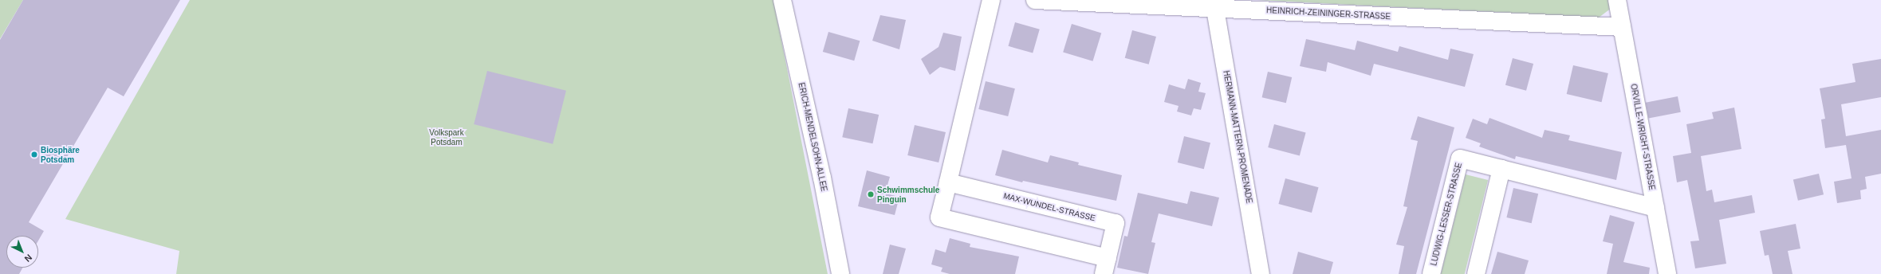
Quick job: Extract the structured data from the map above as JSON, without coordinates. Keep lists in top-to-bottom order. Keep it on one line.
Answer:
{"streets":{"street":["HEINRICH-ZEININGER-STRASSE","ERICH-MENDELSOHN-ALLEE","HERMANN-MATTERN-PROMENADE","ORVILLE-WRIGHT-STRASSE","MAX-WUNDEL-STRASSE","LUDWIG-LESSER-STRASSE"]},"crossings":[["HEINRICH-ZEININGER-STRASSE","HERMANN-MATTERN-PROMENADE"],["HEINRICH-ZEININGER-STRASSE","ORVILLE-WRIGHT-STRASSE"],["ORVILLE-WRIGHT-STRASSE","LUDWIG-LESSER-STRASSE"]],"parks":["Volkspark Potsdam"],"places":["Biosphäre Potsdam","Schwimmschule Pinguin"],"north":"bottom right"}
